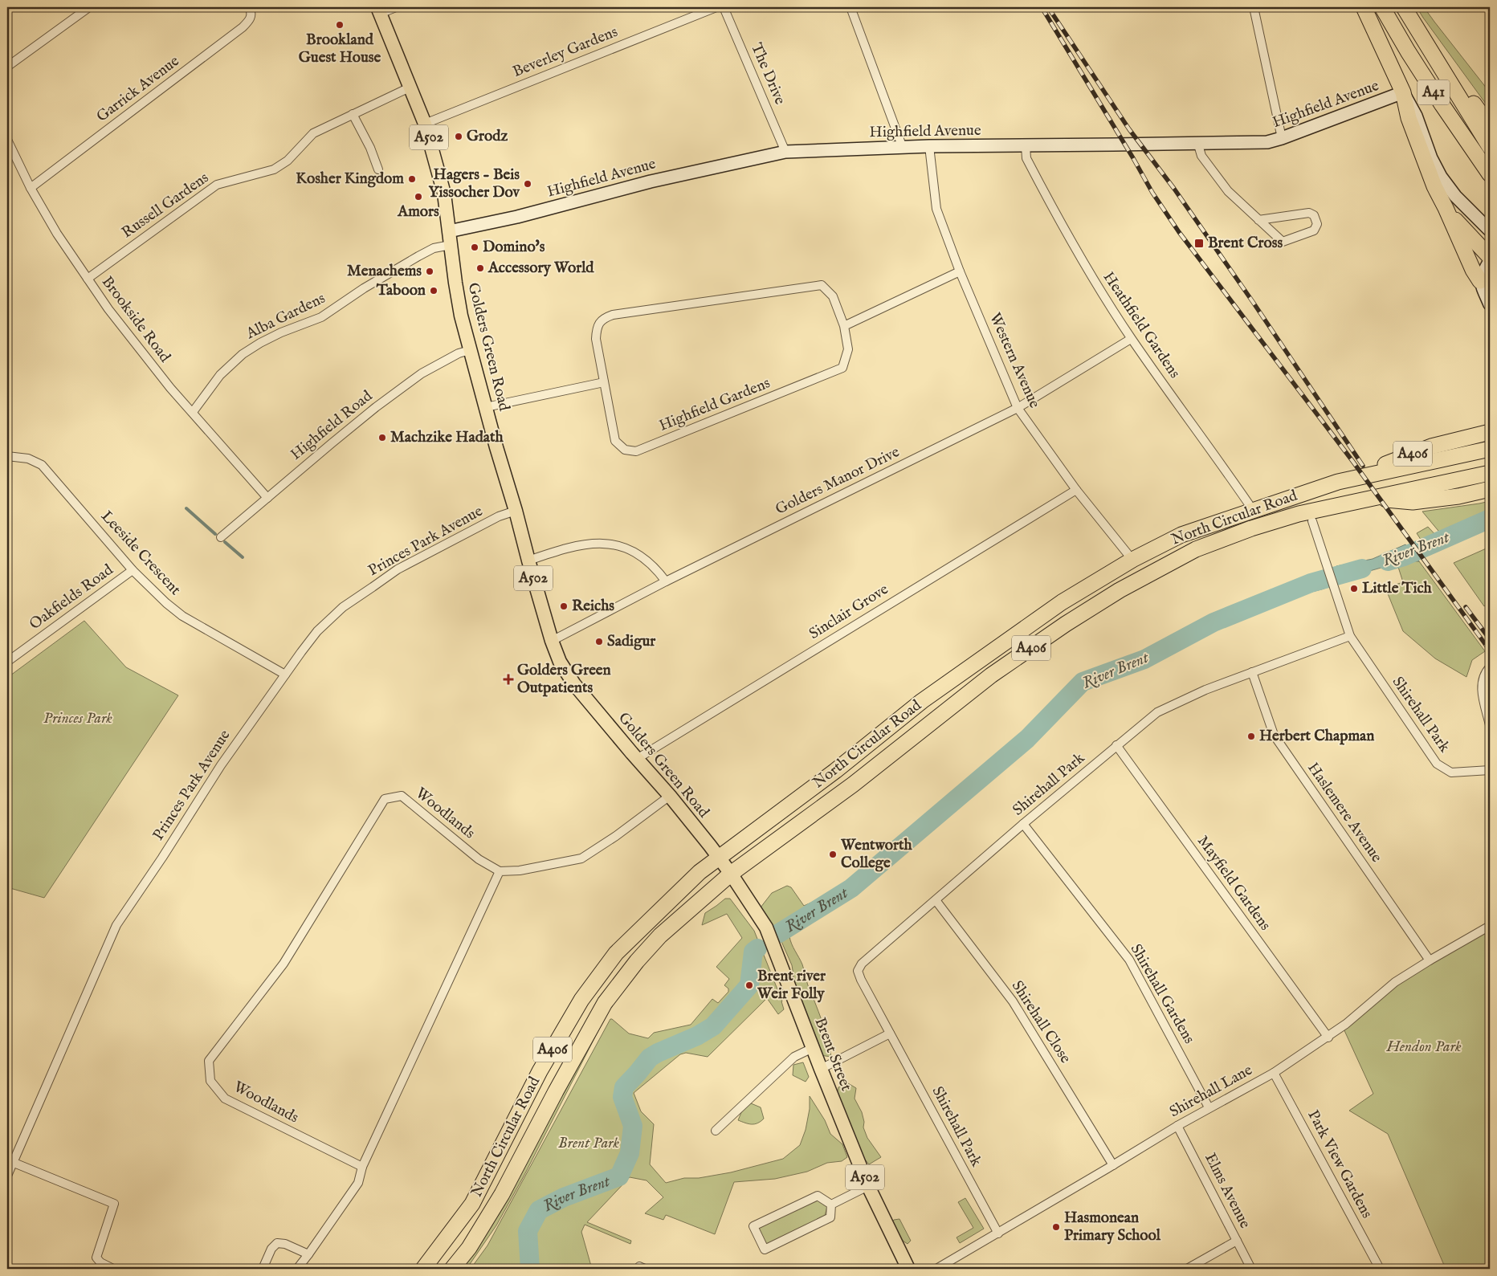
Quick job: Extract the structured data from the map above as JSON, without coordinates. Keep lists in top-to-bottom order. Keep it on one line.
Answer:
{"streets":{"highway":["A41","A406","North Circular Road"],"main road":["A502","Golders Green Road","Brent Street"],"street":["Beverley Gardens","The Drive","Garrick Avenue","Highfield Avenue","Russell Gardens","Alba Gardens","Brookside Road","Heathfield Gardens","Western Avenue","Highfield Gardens","Highfield Road","Golders Manor Drive","Princes Park Avenue","Leeside Crescent","Oakfields Road","Sinclair Grove","Shirehall Park","Haslemere Avenue","Woodlands","Mayfield Gardens","Shirehall Gardens","Shirehall Close","Shirehall Lane","Park View Gardens","Elms Avenue"]},"crossings":[["Beverley Gardens","Golders Green Road"],["The Drive","Highfield Avenue"],["Garrick Avenue","Brookside Road"],["A41","Highfield Avenue"],["Highfield Avenue","Alba Gardens"],["Highfield Avenue","Heathfield Gardens"],["Highfield Avenue","Golders Green Road"],["Highfield Avenue","Western Avenue"],["Russell Gardens","Brookside Road"],["Russell Gardens","Golders Green Road"],["Alba Gardens","Brookside Road"],["Alba Gardens","Golders Green Road"],["Brookside Road","Highfield Road"],["Heathfield Gardens","Golders Manor Drive"],["Heathfield Gardens","North Circular Road"],["Golders Green Road","Highfield Road"],["Golders Green Road","Golders Manor Drive"],["Golders Green Road","North Circular Road"],["Golders Green Road","Princes Park Avenue"],["Golders Green Road","Sinclair Grove"],["Golders Green Road","Brent Street"],["Western Avenue","Golders Manor Drive"],["Western Avenue","North Circular Road"],["Western Avenue","Sinclair Grove"],["A406","North Circular Road"],["North Circular Road","Brent Street"],["Princes Park Avenue","Leeside Crescent"],["Leeside Crescent","Oakfields Road"],["Shirehall Park","Haslemere Avenue"],["Shirehall Park","Mayfield Gardens"],["Shirehall Park","Shirehall Gardens"],["Shirehall Park","Shirehall Close"],["Shirehall Park","Shirehall Lane"],["Haslemere Avenue","Shirehall Lane"],["Mayfield Gardens","Shirehall Lane"],["Shirehall Gardens","Shirehall Lane"],["Shirehall Close","Shirehall Lane"],["Shirehall Lane","Park View Gardens"],["Shirehall Lane","Elms Avenue"]],"water":["River Brent"],"parks":["Princes Park","Hendon Park","Brent Park"],"places":{"other":["Brookland Guest House","Grodz","Kosher Kingdom","Hagers - Beis Yissocher Dov","Amors","Domino's","Accessory World","Menachems","Taboon","Machzike Hadath","Little Tich","Reichs","Sadigur","Herbert Chapman","Wentworth College","Brent river Weir Folly","Hasmonean Primary School"],"transit":["Brent Cross"],"health":["Golders Green Outpatients"]}}
